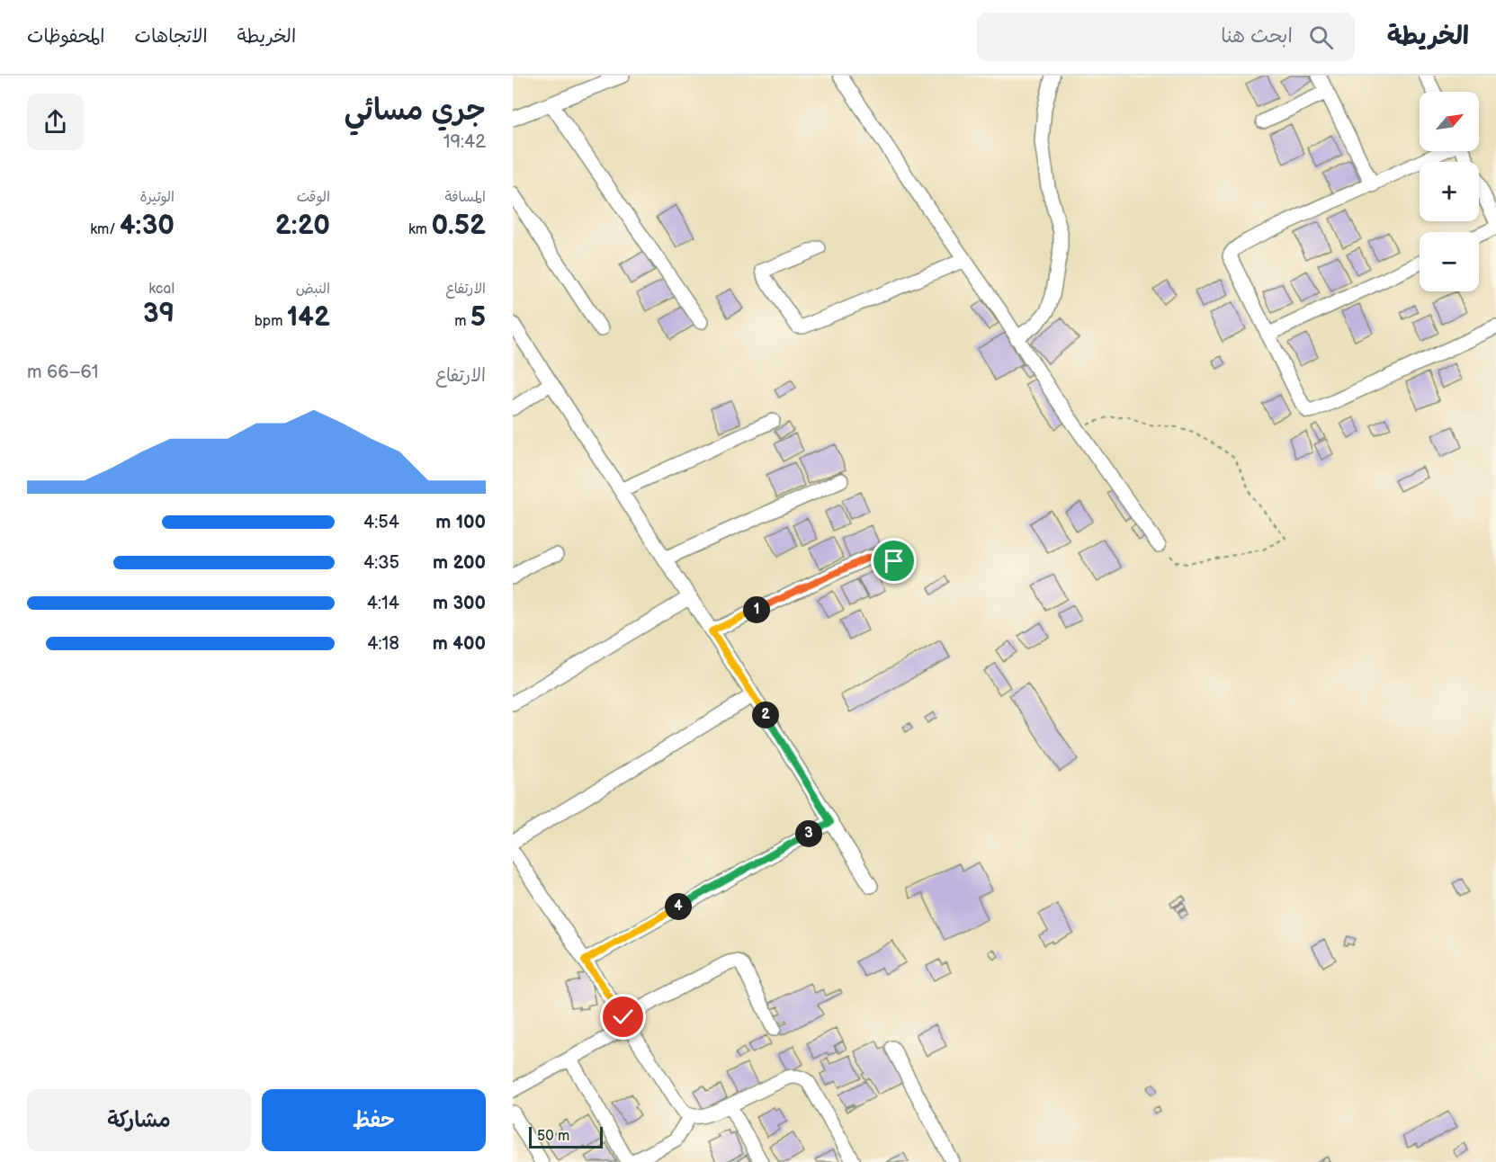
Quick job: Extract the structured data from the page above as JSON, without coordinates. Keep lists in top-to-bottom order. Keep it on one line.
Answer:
{"scale_bar":"50 m","north":"top right","page":{"header":"الخريطة","search":"ابحث هنا","nav":["الخريطة","الاتجاهات","المحفوظات"],"heading":["جري مسائي","19:42"],"map_buttons":["+","−"],"stats":[["المسافة","0.52 km"],["الوقت","2:20"],["الوتيرة","4:30 /km"],["الارتفاع","5 m"],["النبض","142 bpm"],["kcal","39"]],"chart":["الارتفاع","61–66 m"],"list":[{"name":"100 m","note":"4:54"},{"name":"200 m","note":"4:35"},{"name":"300 m","note":"4:14"},{"name":"400 m","note":"4:18"}],"pins":["1","2","3","4"],"buttons":["حفظ","مشاركة"],"scale":"50 m"}}
